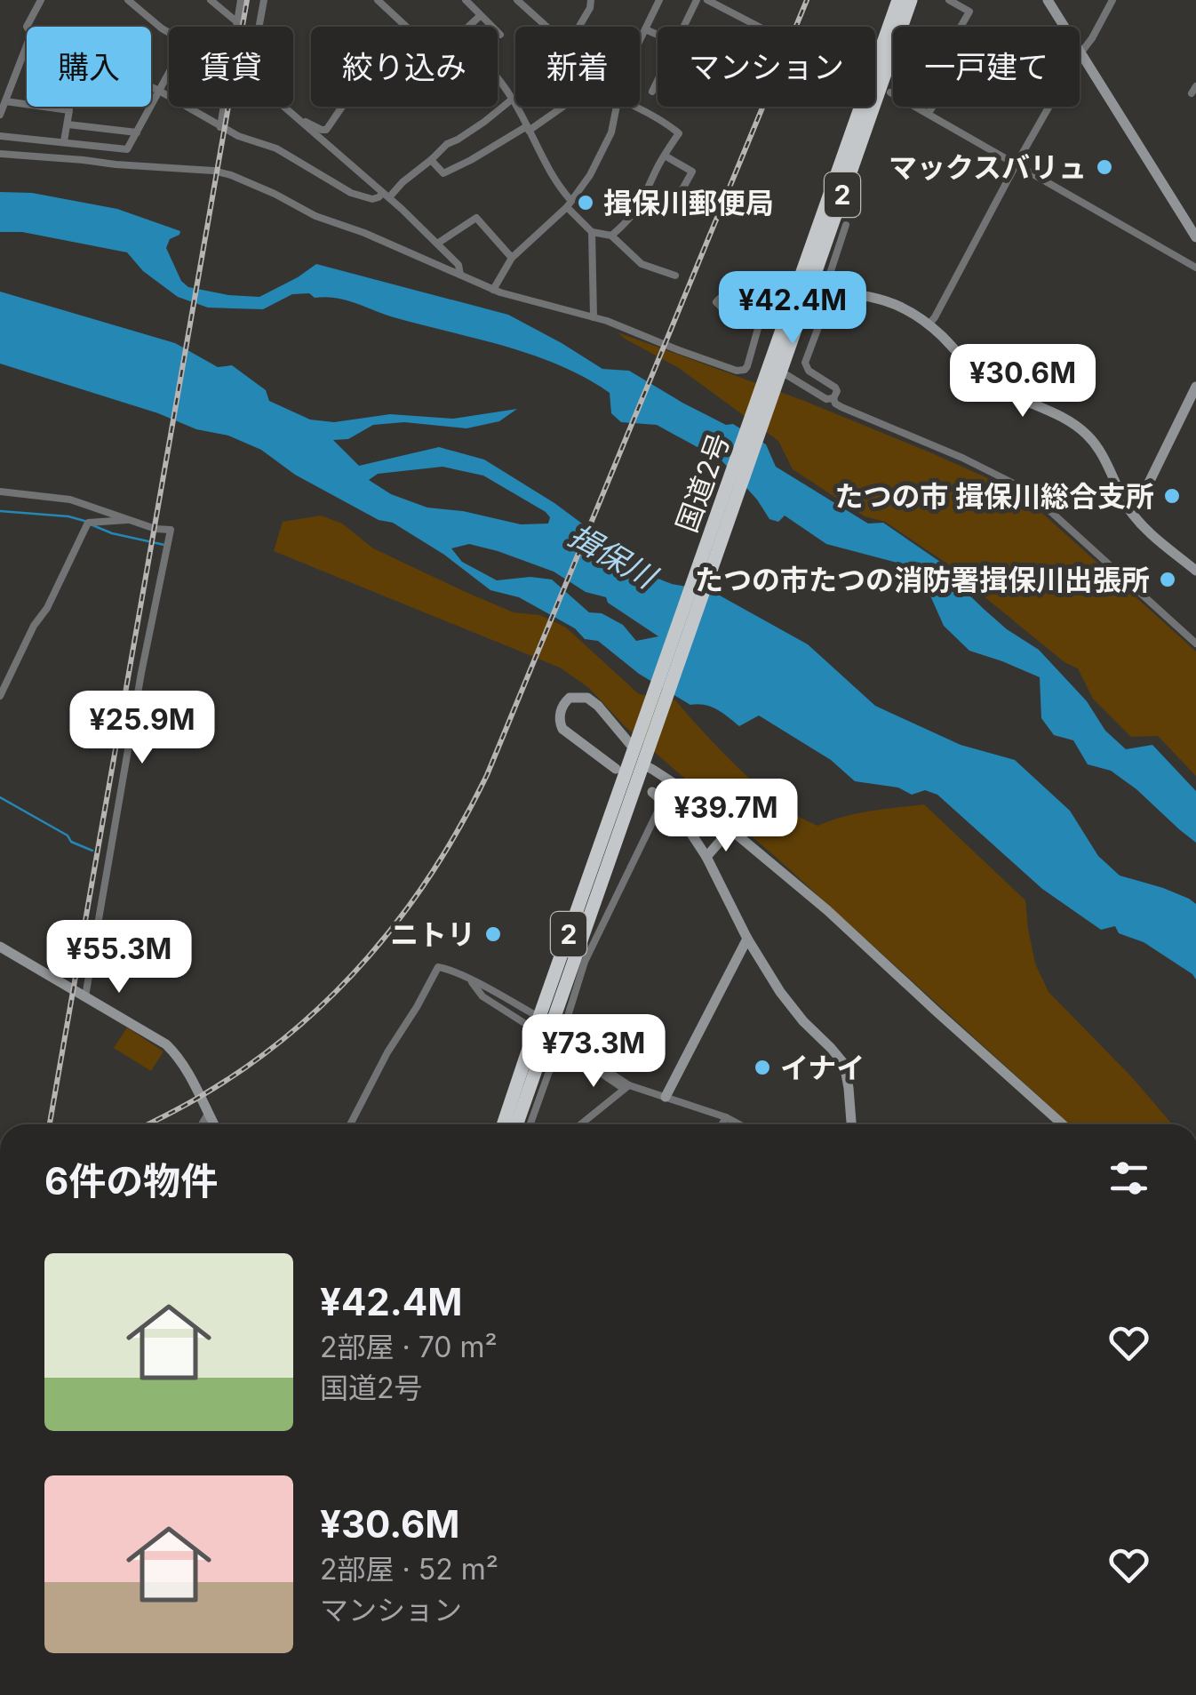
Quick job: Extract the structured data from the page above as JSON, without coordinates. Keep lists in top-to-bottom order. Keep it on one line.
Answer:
{"streets":{"highway":["2","国道2号"]},"water":["揖保川"],"places":["マックスバリュ","揖保川郵便局","たつの市 揖保川総合支所","たつの市たつの消防署揖保川出張所","ニトリ","イナイ"],"page":{"chip":["購入","賃貸","絞り込み","新着","マンション","一戸建て"],"price":["¥42.4M","¥30.6M","¥25.9M","¥39.7M","¥55.3M","¥73.3M"],"heading":"6件の物件","list":[{"name":"¥42.4M","note":"2部屋 · 70 m² · 国道2号"},{"name":"¥30.6M","note":"2部屋 · 52 m² · マンション"}]}}
